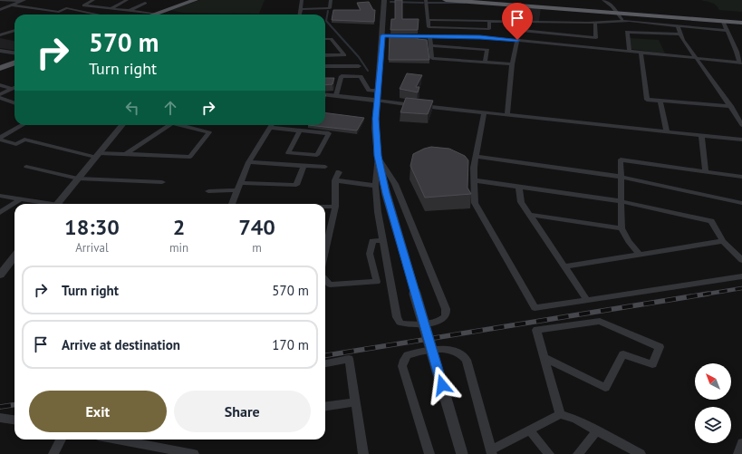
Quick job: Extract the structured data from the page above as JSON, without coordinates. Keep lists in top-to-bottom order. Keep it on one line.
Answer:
{"north":"top left","page":{"turn":["570 m","Turn right"],"eta":["18:30","Arrival","2","min","740","m"],"list":[{"name":"Turn right","value":"570 m"},{"name":"Arrive at destination","value":"170 m"}],"buttons":["Exit","Share"]}}
